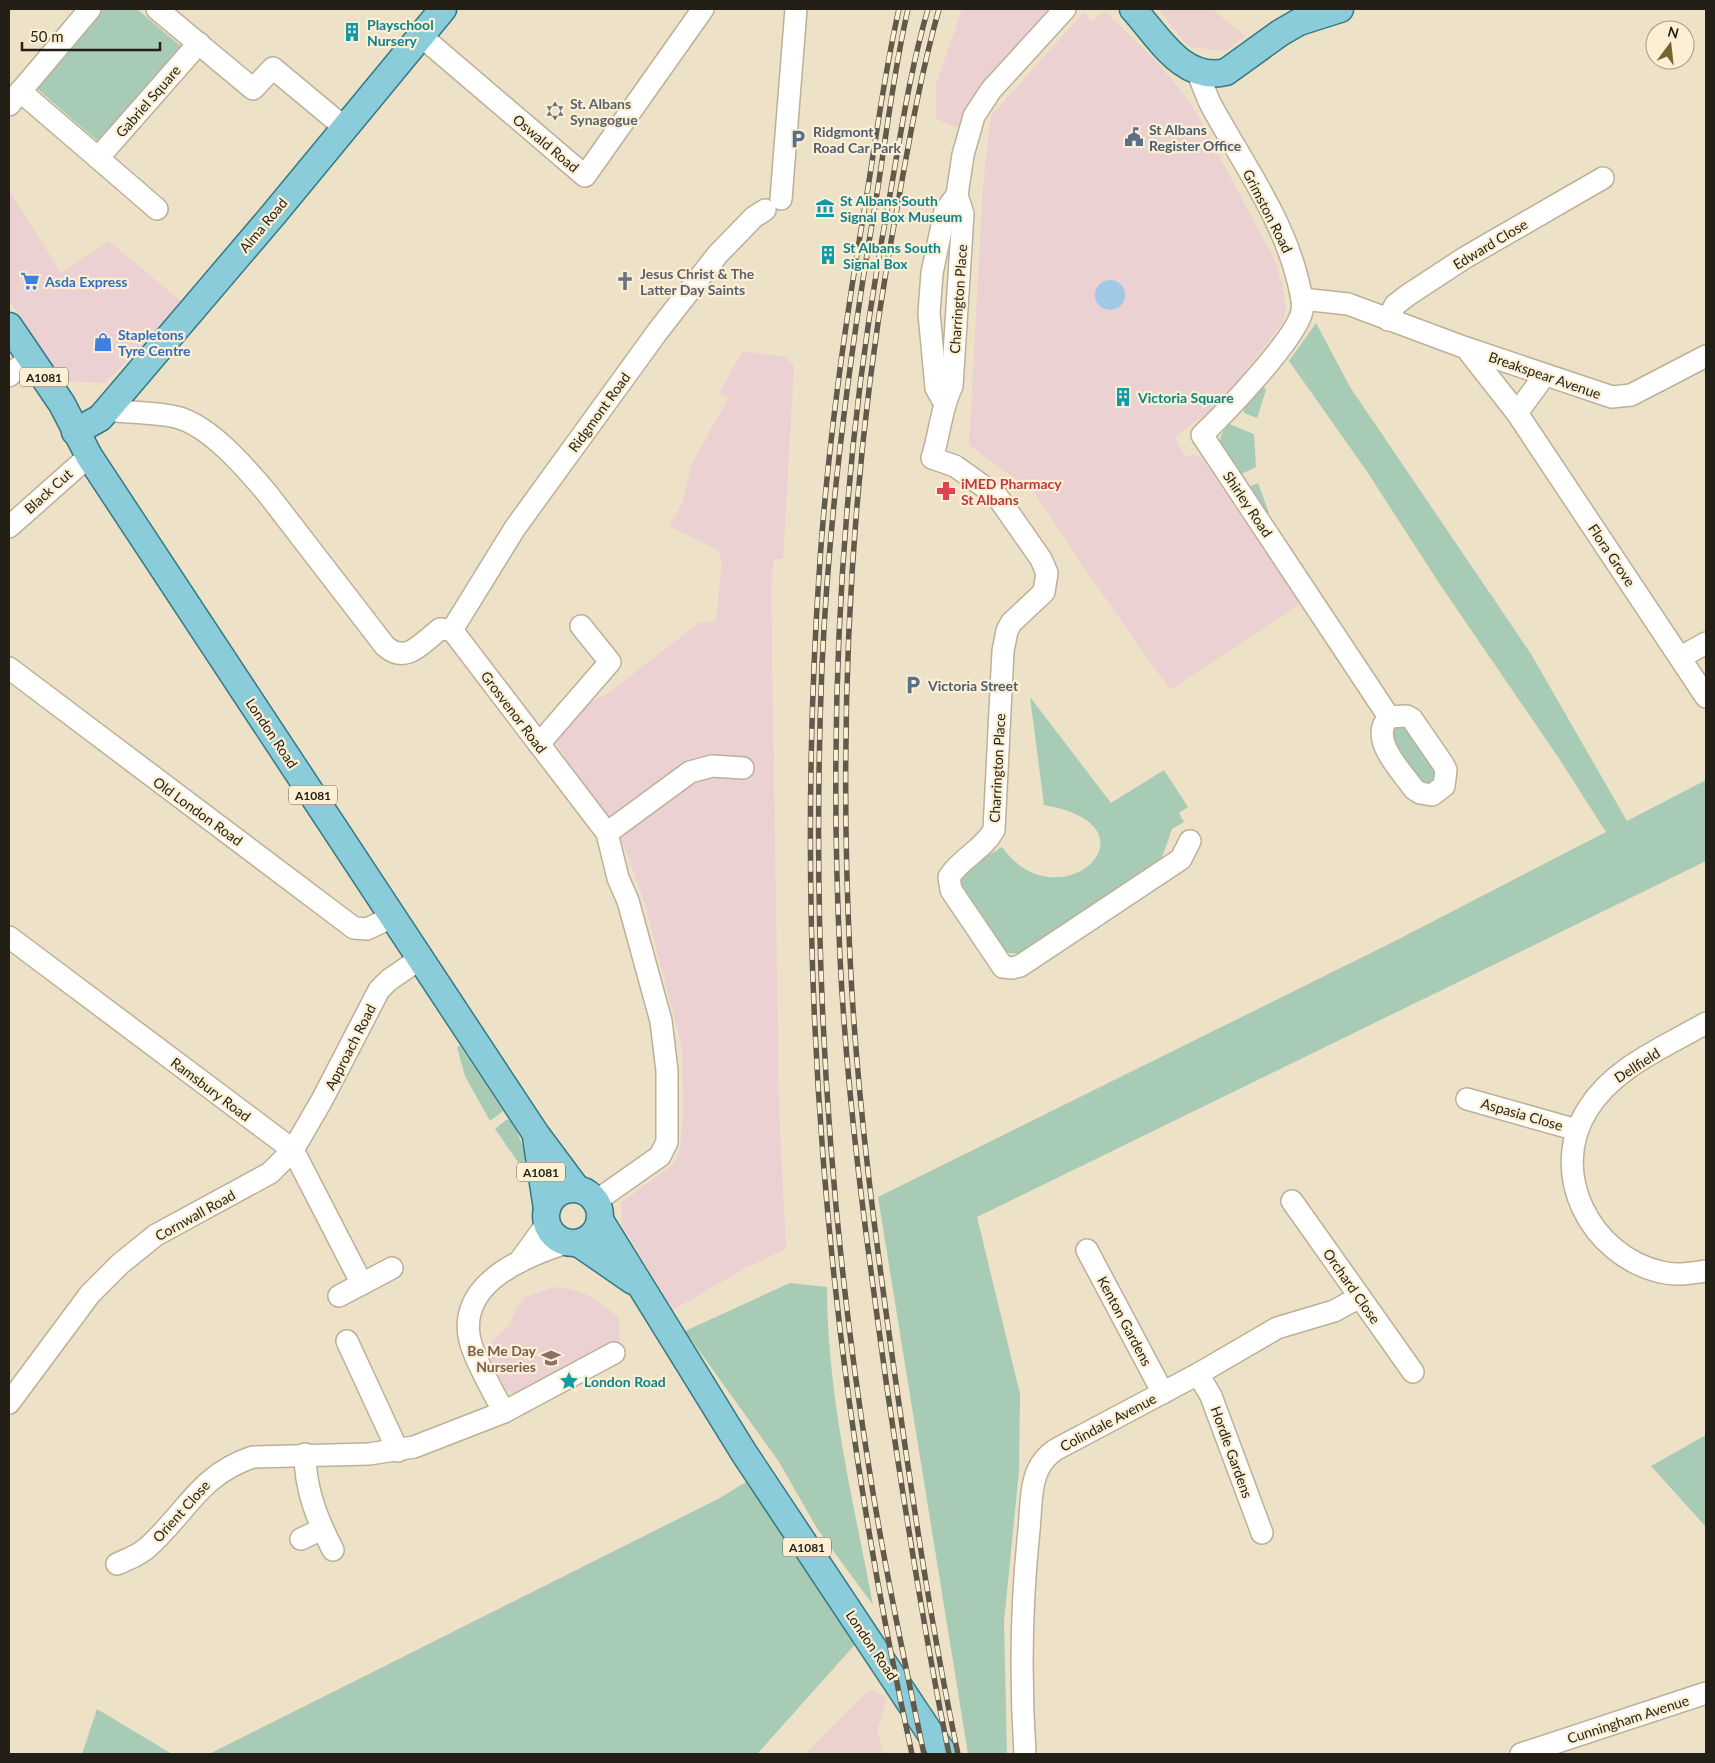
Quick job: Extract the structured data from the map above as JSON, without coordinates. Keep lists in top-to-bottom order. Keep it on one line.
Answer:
{"streets":{"main road":["Alma Road","A1081","London Road"],"street":["Gabriel Square","Oswald Road","Grimston Road","Edward Close","Charrington Place","Breakspear Avenue","Ridgmont Road","Black Cut","Shirley Road","Flora Grove","Grosvenor Road","Old London Road","Approach Road","Dellfield","Ramsbury Road","Aspasia Close","Cornwall Road","Orchard Close","Kenton Gardens","Colindale Avenue","Hordle Gardens","Orient Close","Cunningham Avenue"]},"crossings":[["Oswald Road","Alma Road"],["Grimston Road","Shirley Road"],["Alma Road","London Road"],["Breakspear Avenue","Flora Grove"],["A1081","Grosvenor Road"],["A1081","London Road"],["Ridgmont Road","Grosvenor Road"],["Black Cut","London Road"],["Grosvenor Road","London Road"],["London Road","Old London Road"],["London Road","Approach Road"],["Approach Road","Ramsbury Road"],["Approach Road","Cornwall Road"],["Dellfield","Aspasia Close"],["Ramsbury Road","Cornwall Road"],["Orchard Close","Colindale Avenue"],["Kenton Gardens","Colindale Avenue"],["Colindale Avenue","Hordle Gardens"]],"places":{"building":["Playschool Nursery","St Albans South Signal Box","Victoria Square"],"synagogue":["St. Albans Synagogue"],"public building":["St Albans Register Office"],"parking":["Ridgmont Road Car Park","Victoria Street"],"museum":["St Albans South Signal Box Museum"],"supermarket":["Asda Express"],"church":["Jesus Christ & The Latter Day Saints"],"shop":["Stapletons Tyre Centre"],"pharmacy":["iMED Pharmacy St Albans"],"school or university":["Be Me Day Nurseries"],"place":["London Road"]},"scale_bar":"50 m","north":"top"}
